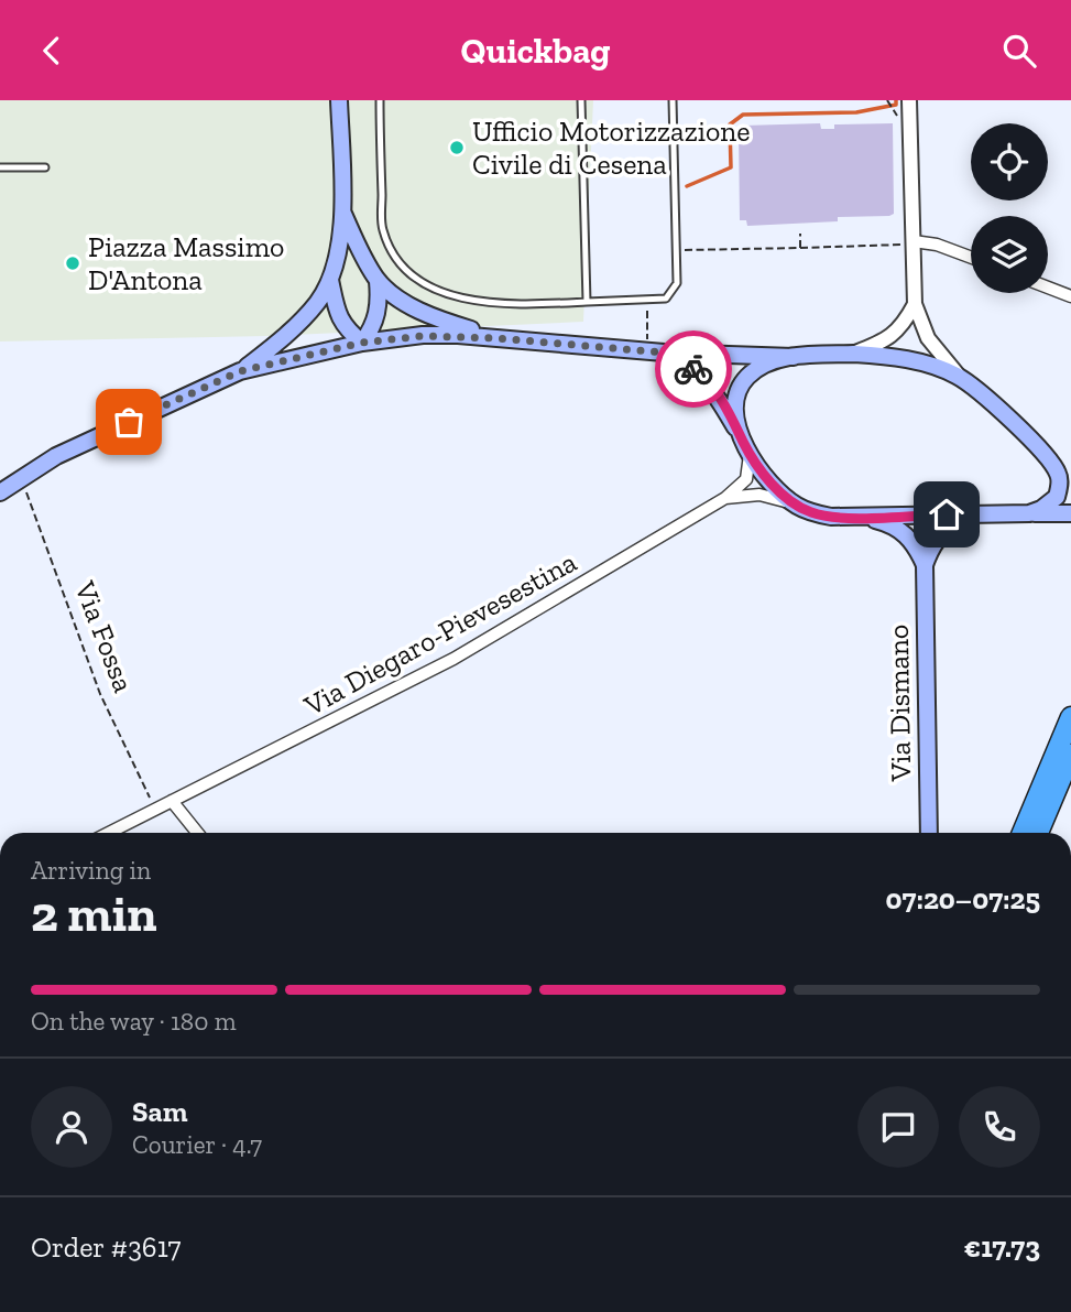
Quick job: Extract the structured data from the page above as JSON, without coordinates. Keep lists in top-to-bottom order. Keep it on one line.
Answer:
{"streets":{"main road":["Via Dismano"],"street":["Via Diegaro-Pievesestina"],"path":["Via Fossa"]},"crossings":[["Via Diegaro-Pievesestina","Via Fossa"]],"places":["Ufficio Motorizzazione Civile di Cesena","Piazza Massimo D'Antona"],"page":{"header":"Quickbag","heading":["2 min","Arriving in","07:20–07:25"],"panel":["Sam","Courier · 4.7","Order #3617","€17.73"],"bar":"On the way · 180 m"}}
